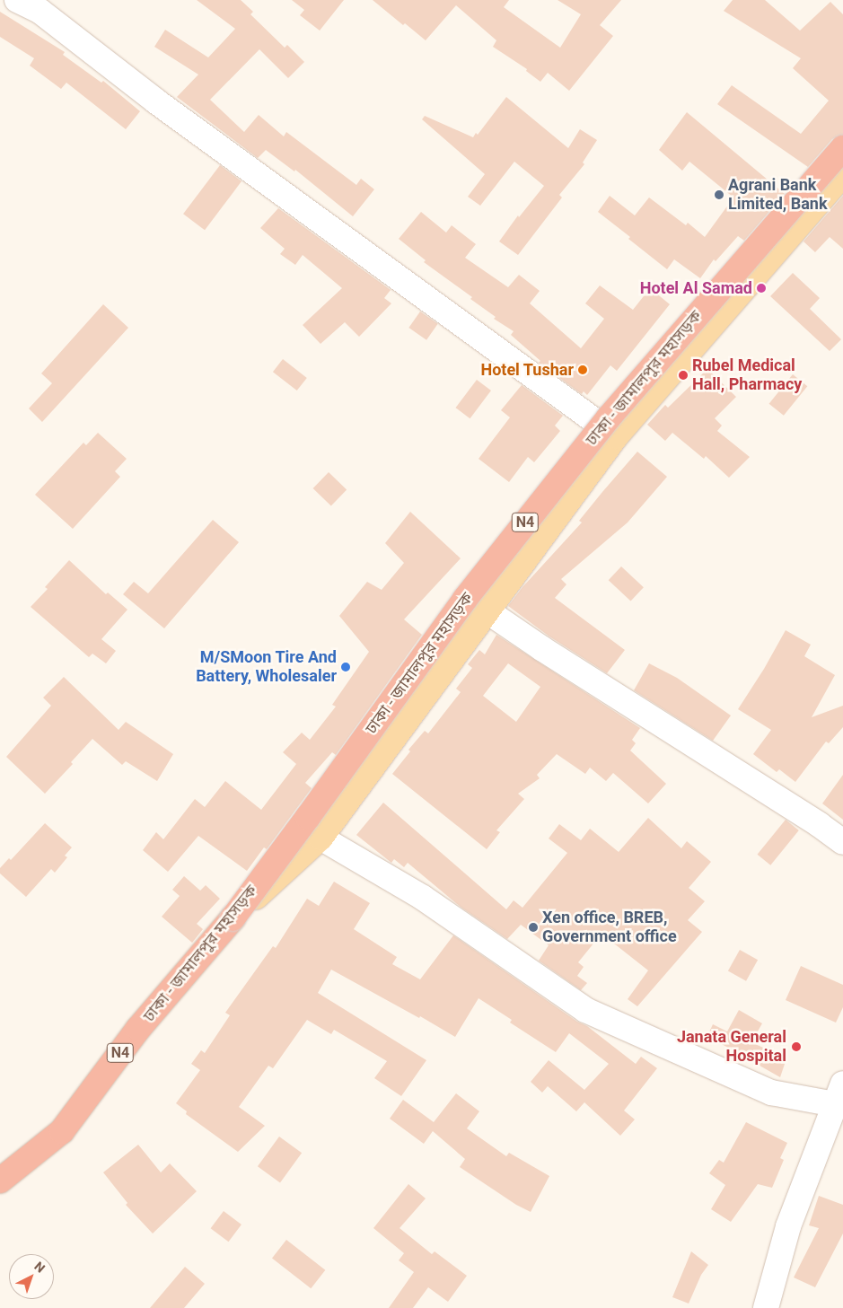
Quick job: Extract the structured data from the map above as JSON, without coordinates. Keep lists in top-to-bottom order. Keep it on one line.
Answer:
{"streets":{"highway":["ঢাকা - জামালপুর মহাসড়ক","N4"]},"places":["Agrani Bank Limited, Bank","Hotel Al Samad","Hotel Tushar","Rubel Medical Hall, Pharmacy","M/SMoon Tire And Battery, Wholesaler","Xen office, BREB, Government office","Janata General Hospital"],"north":"top right"}
